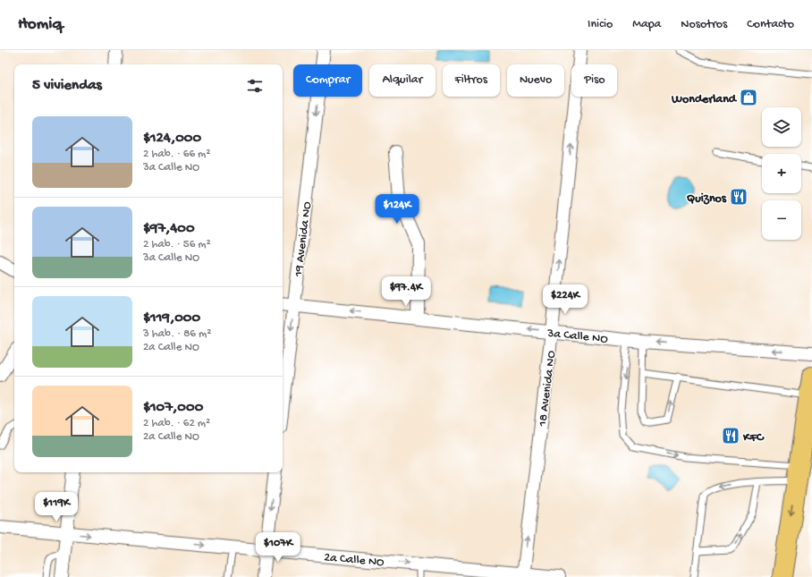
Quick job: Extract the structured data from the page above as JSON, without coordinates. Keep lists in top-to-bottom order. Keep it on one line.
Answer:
{"streets":{"street":["19 Avenida NO","3a Calle NO","18 Avenida NO","2a Calle NO"]},"crossings":[["19 Avenida NO","3a Calle NO"],["3a Calle NO","18 Avenida NO"],["18 Avenida NO","2a Calle NO"]],"one_way":["19 Avenida NO","3a Calle NO","18 Avenida NO","2a Calle NO"],"places":{"shop":["Wonderland"],"restaurant":["Quiznos","KFC"]},"page":{"header":"Homiq","nav":["Inicio","Mapa","Nosotros","Contacto"],"chip":["Comprar","Alquilar","Filtros","Nuevo","Piso"],"heading":"5 viviendas","map_buttons":["+","−"],"list":[{"name":"$124,000","note":"2 hab. · 66 m² · 3a Calle NO"},{"name":"$97,400","note":"2 hab. · 56 m² · 3a Calle NO"},{"name":"$119,000","note":"3 hab. · 86 m² · 2a Calle NO"},{"name":"$107,000","note":"2 hab. · 62 m² · 2a Calle NO"}],"price":["$124K","$97.4K","$224K","$119K","$107K"]}}
